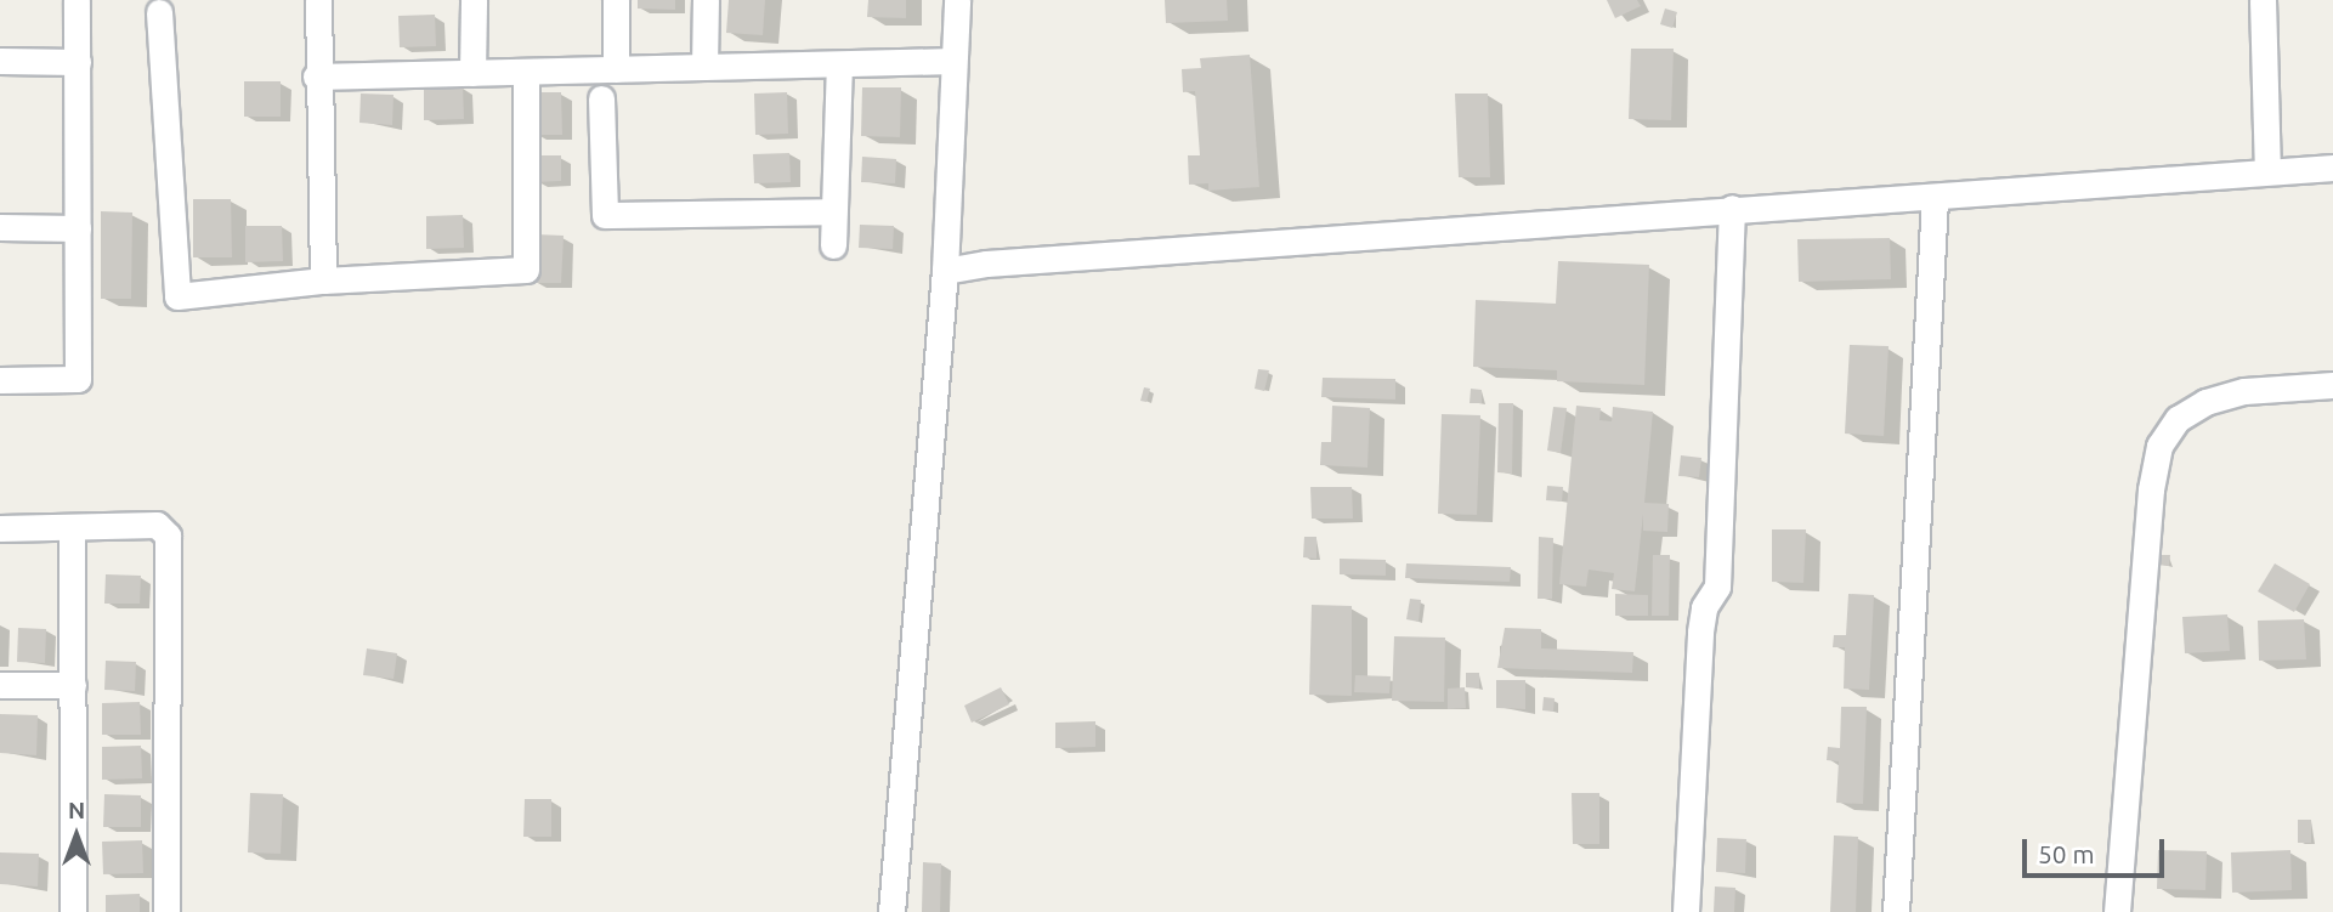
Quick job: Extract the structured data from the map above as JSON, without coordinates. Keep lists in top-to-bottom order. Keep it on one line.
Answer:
{"scale_bar":"50 m","north":"top"}
